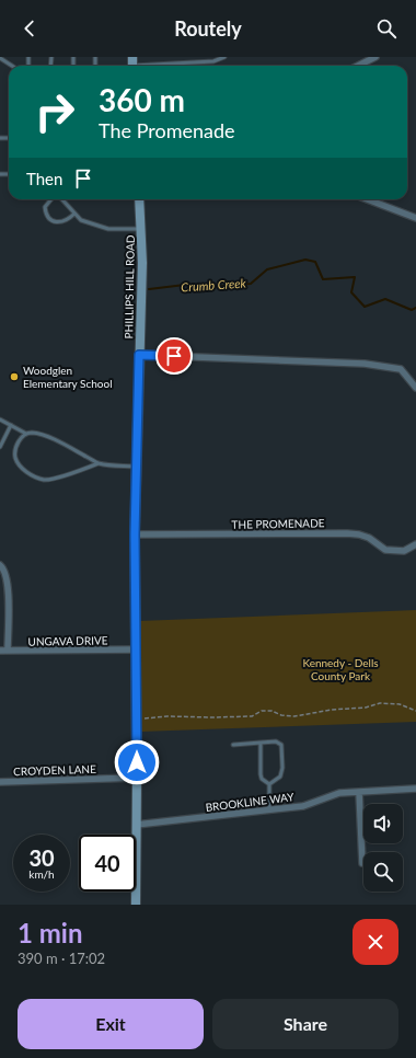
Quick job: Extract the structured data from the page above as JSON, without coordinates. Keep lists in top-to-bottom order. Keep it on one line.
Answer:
{"streets":{"street":["PHILLIPS HILL ROAD","THE PROMENADE","UNGAVA DRIVE","CROYDEN LANE","BROOKLINE WAY"]},"crossings":[["PHILLIPS HILL ROAD","THE PROMENADE"],["PHILLIPS HILL ROAD","UNGAVA DRIVE"],["PHILLIPS HILL ROAD","CROYDEN LANE"],["PHILLIPS HILL ROAD","BROOKLINE WAY"]],"water":["Crumb Creek"],"parks":["Kennedy - Dells County Park"],"places":["Woodglen Elementary School"],"page":{"header":"Routely","turn":["360 m","The Promenade"],"then":"Then","speed":"30 km/h","limit":"40","heading":["1 min","390 m · 17:02"],"buttons":["Exit","Share"]}}
